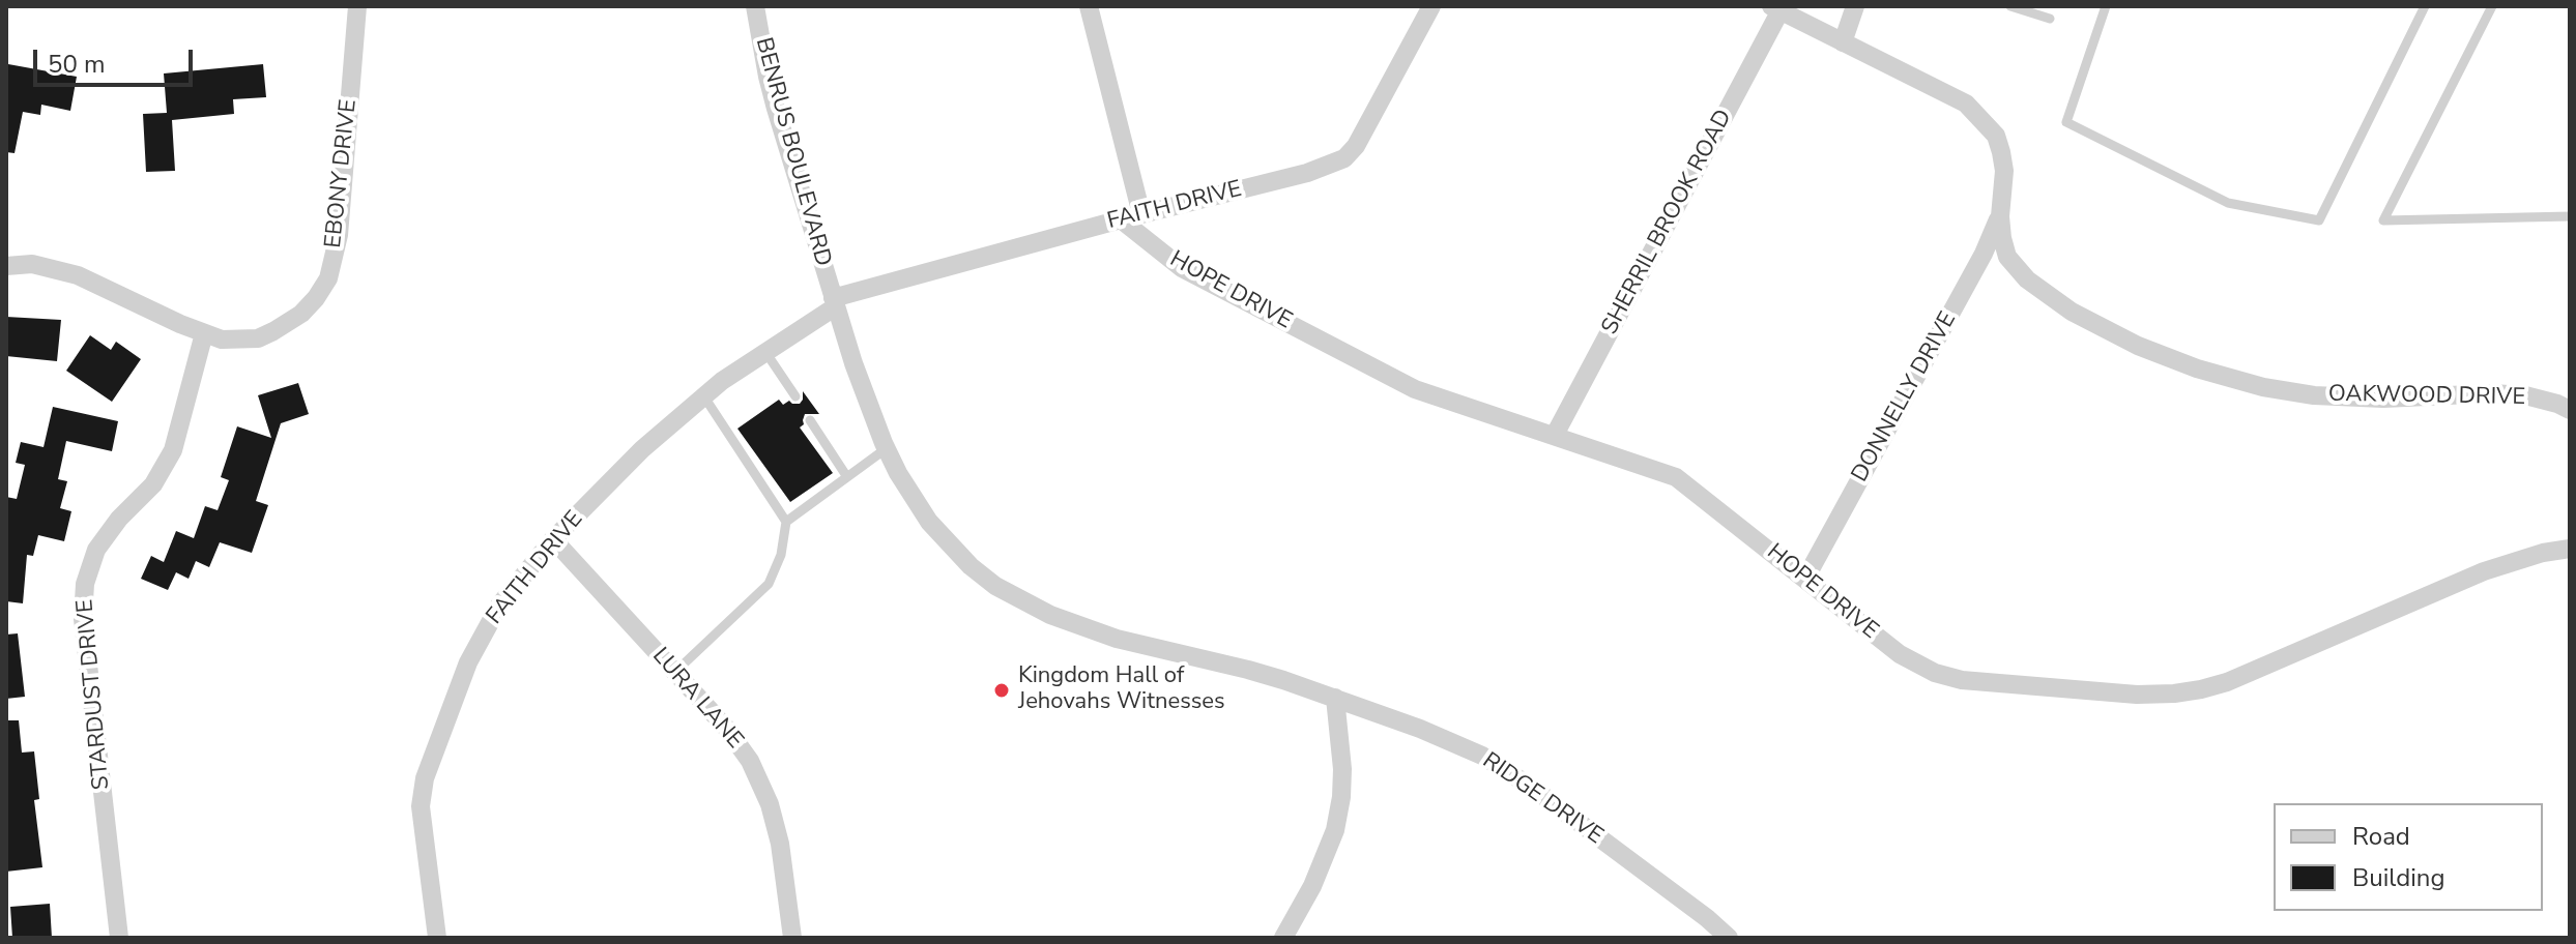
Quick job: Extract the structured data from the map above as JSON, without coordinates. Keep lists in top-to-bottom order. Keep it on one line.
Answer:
{"streets":{"street":["BENRUS BOULEVARD","EBONY DRIVE","FAITH DRIVE","SHERRIL BROOK ROAD","HOPE DRIVE","OAKWOOD DRIVE","DONNELLY DRIVE","STARDUST DRIVE","LURA LANE","RIDGE DRIVE"]},"crossings":[["BENRUS BOULEVARD","FAITH DRIVE"],["BENRUS BOULEVARD","RIDGE DRIVE"],["EBONY DRIVE","STARDUST DRIVE"],["FAITH DRIVE","HOPE DRIVE"],["FAITH DRIVE","LURA LANE"],["SHERRIL BROOK ROAD","HOPE DRIVE"],["SHERRIL BROOK ROAD","OAKWOOD DRIVE"],["HOPE DRIVE","DONNELLY DRIVE"],["OAKWOOD DRIVE","DONNELLY DRIVE"]],"places":["Kingdom Hall of Jehovahs Witnesses"],"legend":["Road","Building"],"scale_bar":"50 m"}
